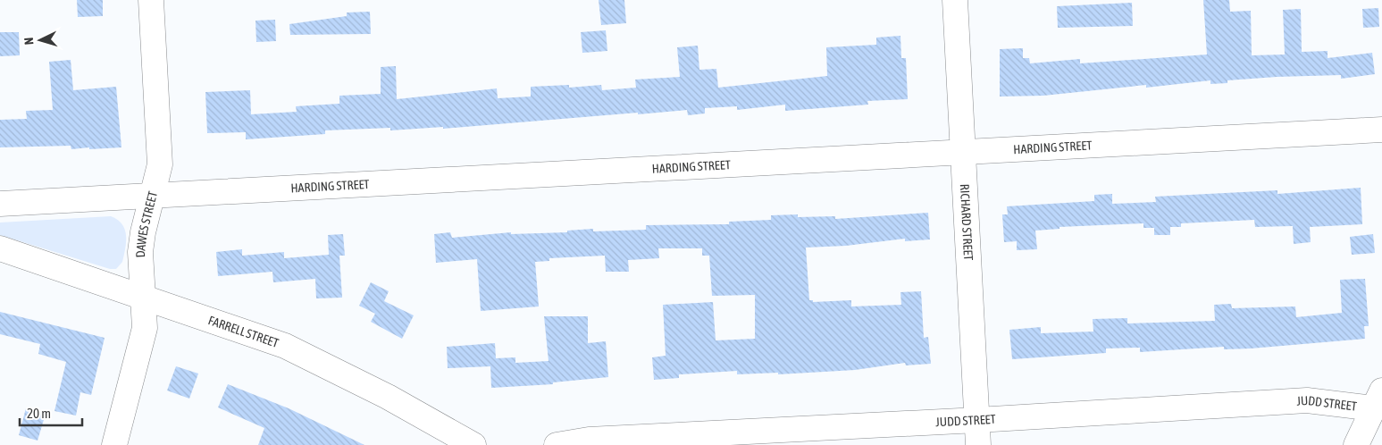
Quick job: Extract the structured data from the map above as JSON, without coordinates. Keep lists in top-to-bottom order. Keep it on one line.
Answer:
{"streets":{"street":["HARDING STREET","RICHARD STREET","DAWES STREET","FARRELL STREET","JUDD STREET"]},"crossings":[["HARDING STREET","RICHARD STREET"],["HARDING STREET","DAWES STREET"],["RICHARD STREET","JUDD STREET"],["DAWES STREET","FARRELL STREET"]],"scale_bar":"20 m","north":"left"}
